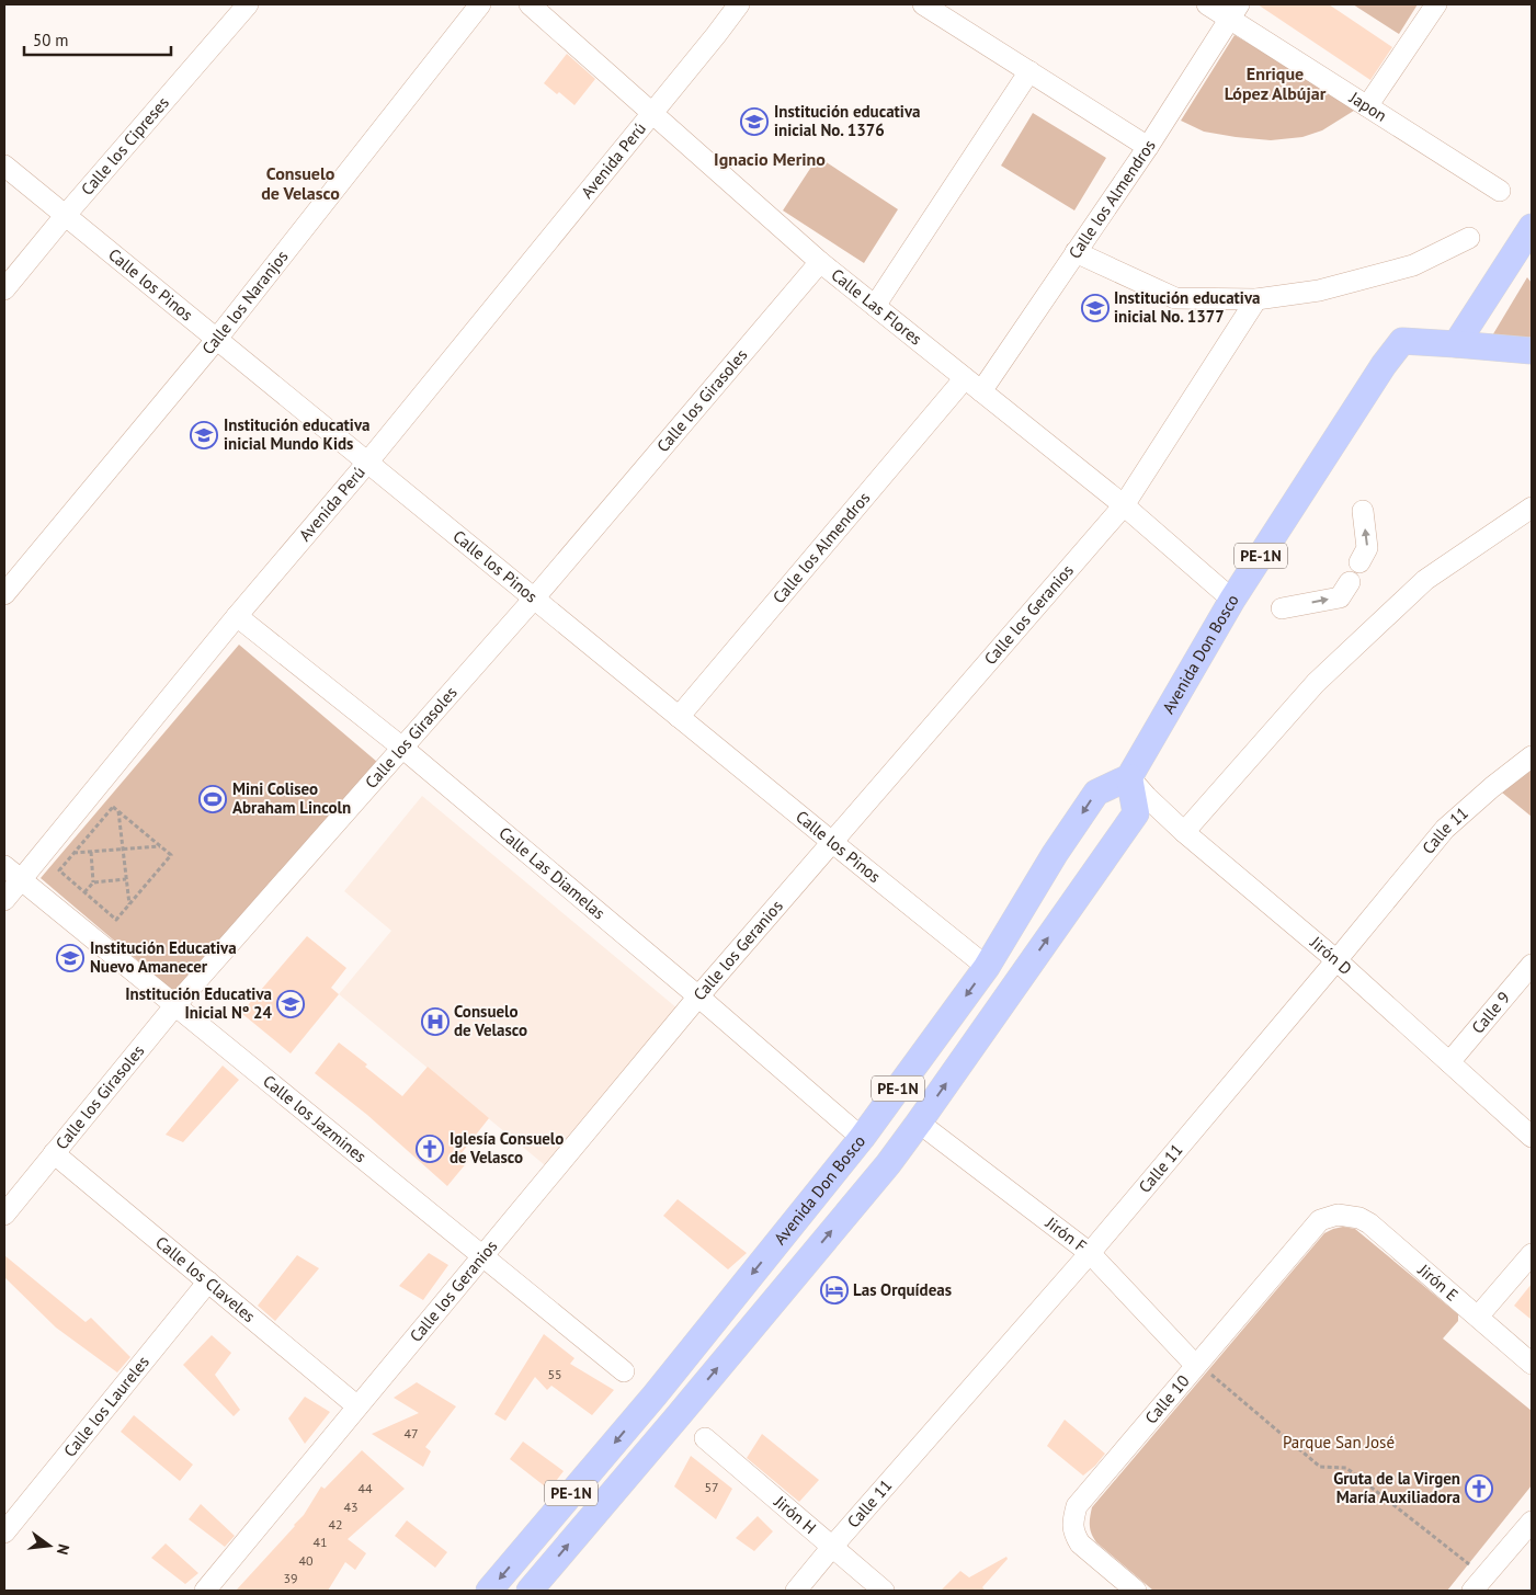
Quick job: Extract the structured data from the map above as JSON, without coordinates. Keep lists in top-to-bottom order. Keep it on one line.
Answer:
{"streets":{"main road":["PE-1N","Avenida Don Bosco"],"street":["Japon","Calle los Cipreses","Avenida Perú","Calle los Almendros","Calle los Pinos","Calle los Naranjos","Calle Las Flores","Calle los Girasoles","Calle los Geranios","Calle 11","Calle Las Diamelas","Jirón D","Calle 9","Calle los Jazmines","Jirón F","Calle los Claveles","Jirón E","Calle 10","Calle los Laureles","Jirón H"]},"crossings":[["Japon","Calle los Almendros"],["Calle los Cipreses","Calle los Pinos"],["Avenida Perú","Calle los Pinos"],["Avenida Perú","Calle Las Flores"],["Avenida Perú","Calle Las Diamelas"],["Avenida Perú","Calle los Jazmines"],["Calle los Almendros","Calle los Pinos"],["Calle los Almendros","Calle Las Flores"],["Calle los Pinos","Calle los Naranjos"],["Calle los Pinos","Calle los Girasoles"],["Calle los Pinos","Calle los Geranios"],["Calle los Pinos","Avenida Don Bosco"],["Calle Las Flores","Calle los Girasoles"],["Calle Las Flores","Calle los Geranios"],["Calle Las Flores","Avenida Don Bosco"],["Calle los Girasoles","Calle Las Diamelas"],["Calle los Girasoles","Calle los Jazmines"],["Calle los Girasoles","Calle los Claveles"],["PE-1N","Avenida Don Bosco"],["PE-1N","Jirón D"],["PE-1N","Jirón F"],["Calle los Geranios","Calle Las Diamelas"],["Calle los Geranios","Calle los Jazmines"],["Calle los Geranios","Calle los Claveles"],["Avenida Don Bosco","Calle Las Diamelas"],["Avenida Don Bosco","Jirón D"],["Calle 11","Jirón D"],["Calle 11","Jirón F"],["Calle 11","Jirón H"],["Jirón D","Calle 9"],["Jirón F","Calle 10"],["Calle los Claveles","Calle los Laureles"],["Jirón E","Calle 10"]],"districts":["Enrique López Albújar","Ignacio Merino","Consuelo de Velasco"],"parks":["Parque San José"],"places":{"school or university":["Institución educativa inicial No. 1376","Institución educativa inicial No. 1377","Institución educativa inicial Mundo Kids","Institución Educativa Nuevo Amanecer","Institución Educativa Inicial Nº 24"],"sports":["Mini Coliseo Abraham Lincoln"],"hospital":["Consuelo de Velasco"],"church":["Iglesía Consuelo de Velasco","Gruta de la Virgen María Auxiliadora"],"hotel":["Las Orquídeas"]},"house_numbers":["55","47","57","44","43","42","41","40","39"],"scale_bar":"50 m","north":"right"}
